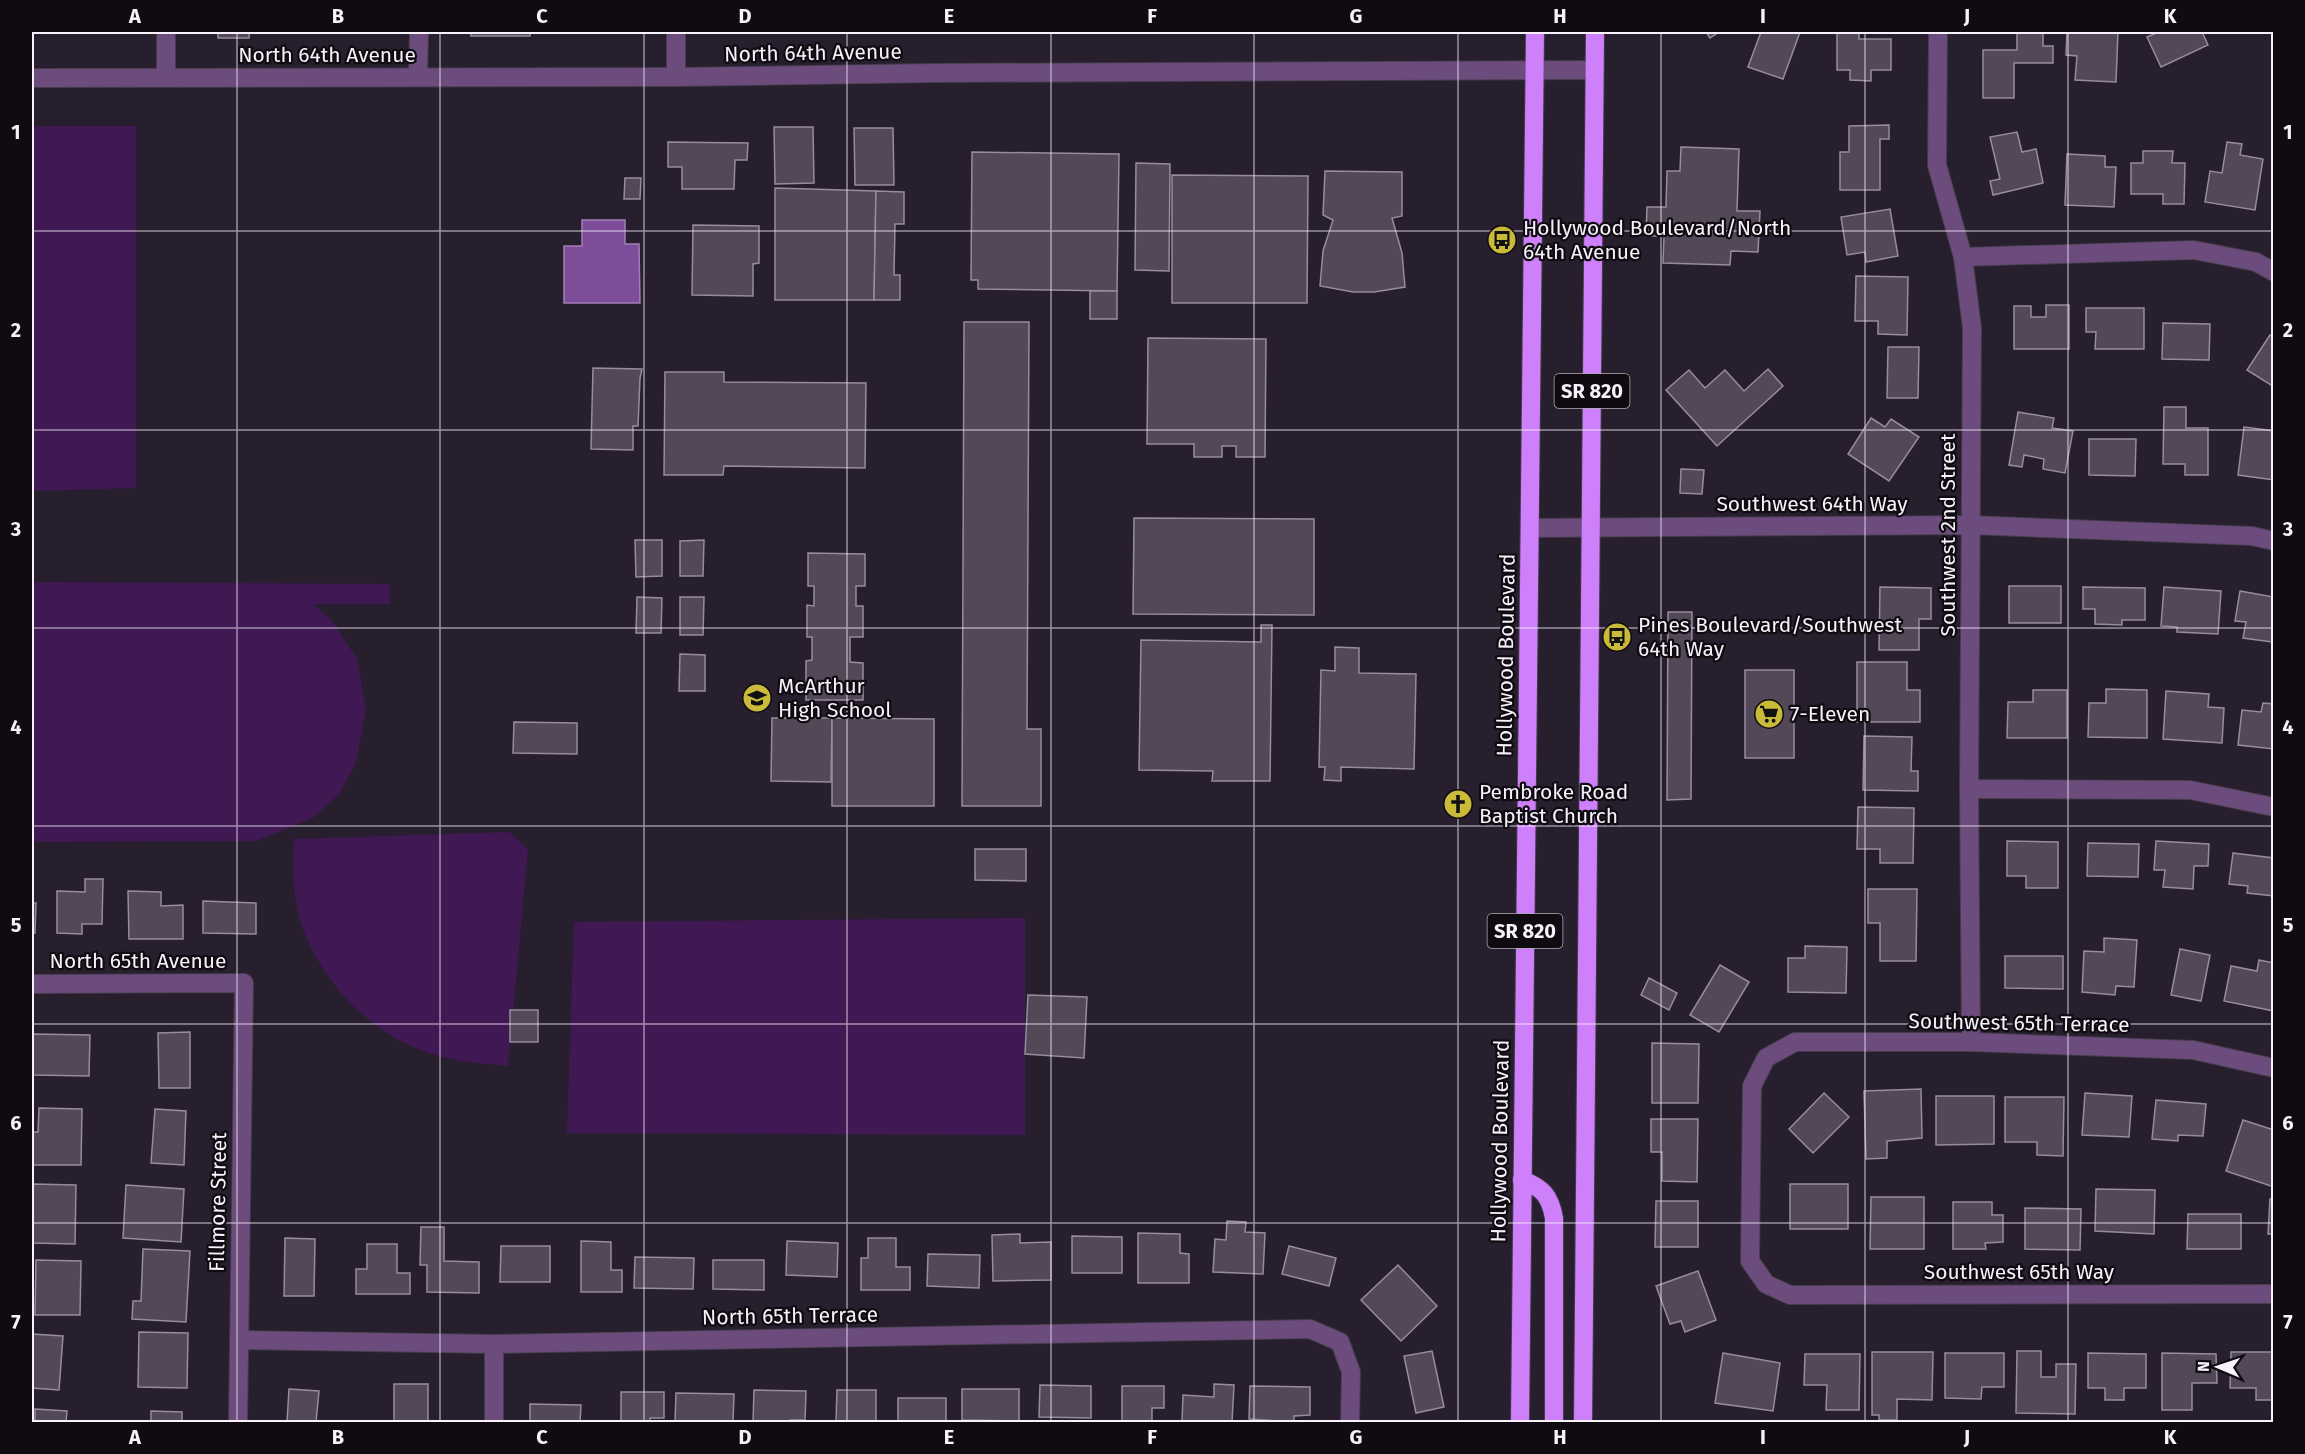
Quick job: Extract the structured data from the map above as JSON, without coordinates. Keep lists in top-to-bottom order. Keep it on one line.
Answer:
{"streets":{"highway":["SR 820","Hollywood Boulevard"],"street":["North 64th Avenue","Southwest 64th Way","Southwest 2nd Street","North 65th Avenue","Southwest 65th Terrace","Fillmore Street","Southwest 65th Way","North 65th Terrace"]},"crossings":[["North 64th Avenue","SR 820"],["North 64th Avenue","Hollywood Boulevard"],["SR 820","Southwest 64th Way"],["Southwest 64th Way","Southwest 2nd Street"],["Southwest 64th Way","Hollywood Boulevard"],["Southwest 2nd Street","Southwest 65th Terrace"],["North 65th Avenue","Fillmore Street"],["Southwest 65th Terrace","Southwest 65th Way"],["Fillmore Street","North 65th Terrace"]],"places":{"bus stop":["Hollywood Boulevard/North 64th Avenue","Pines Boulevard/Southwest 64th Way"],"school or university":["McArthur High School"],"supermarket":["7-Eleven"],"church":["Pembroke Road Baptist Church"]},"north":"left","grid":{"columns":["A","B","C","D","E","F","G","H","I","J","K"],"rows":["1","2","3","4","5","6","7"]}}
